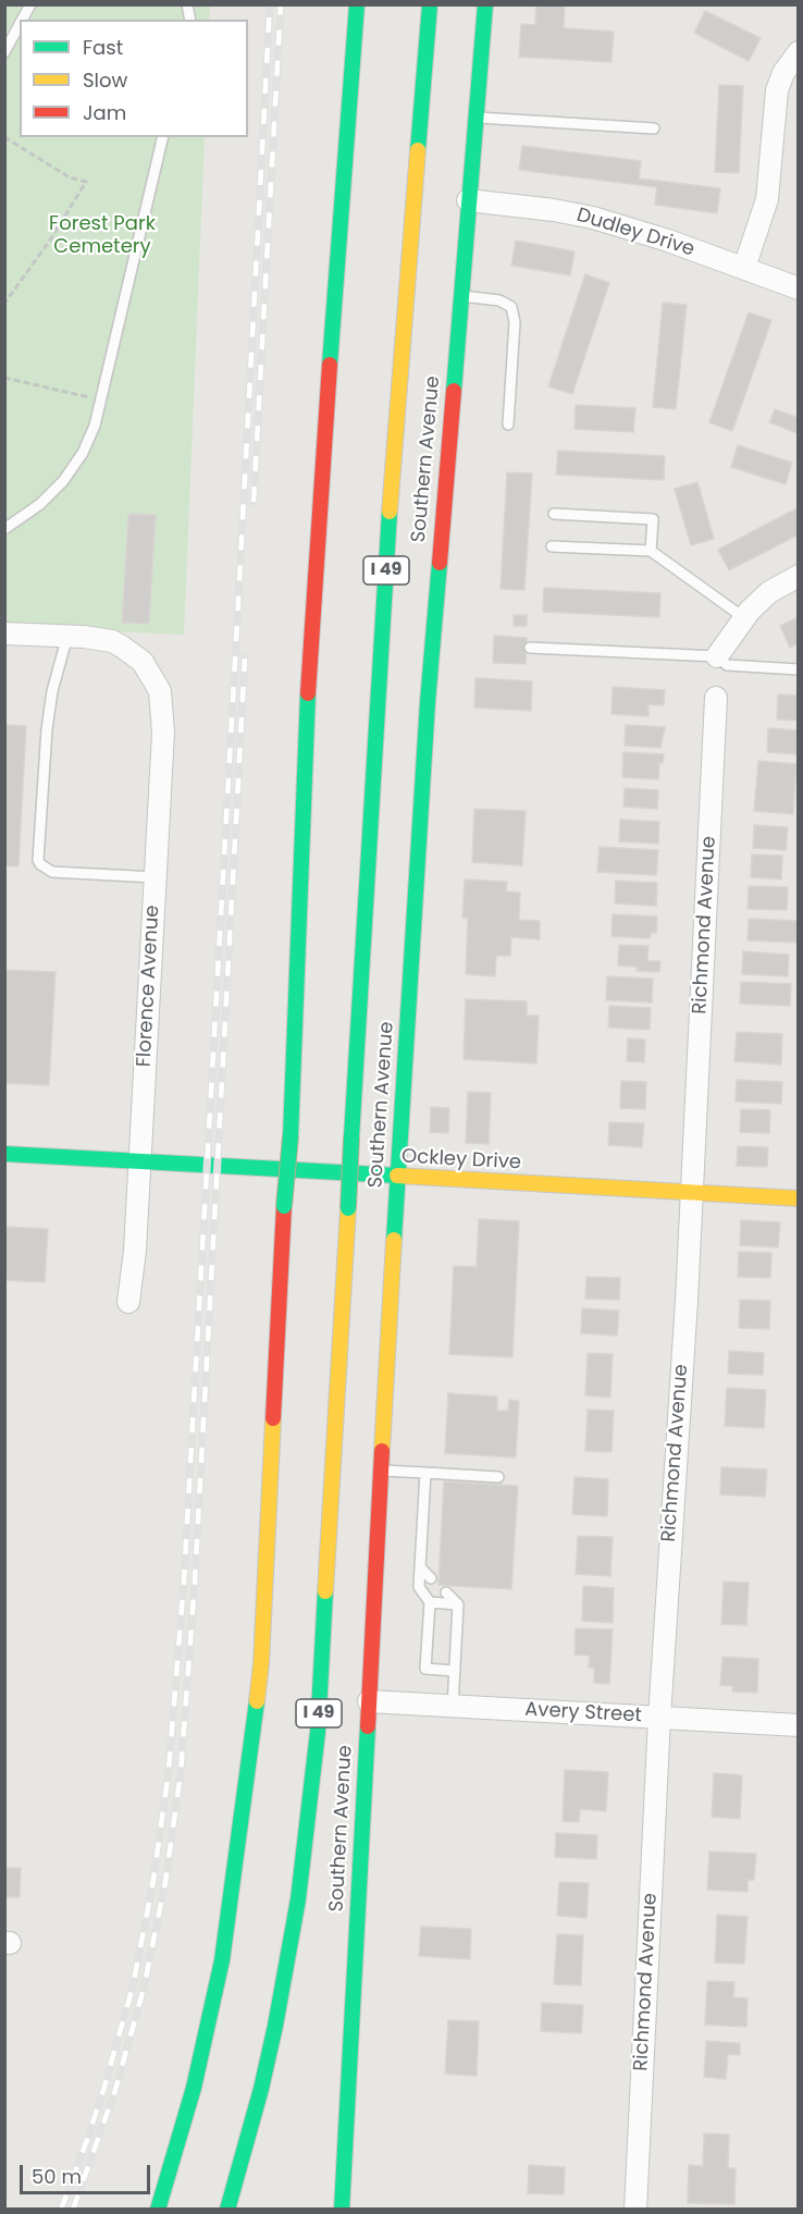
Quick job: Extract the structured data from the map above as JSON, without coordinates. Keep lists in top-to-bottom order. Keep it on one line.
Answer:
{"streets":{"main road":["Southern Avenue","I 49","Ockley Drive"],"street":["Dudley Drive","Richmond Avenue","Florence Avenue","Avery Street"]},"crossings":[["Dudley Drive","Southern Avenue"],["Southern Avenue","Ockley Drive"],["Southern Avenue","Avery Street"],["Richmond Avenue","Ockley Drive"],["Richmond Avenue","Avery Street"],["Florence Avenue","Ockley Drive"]],"parks":["Forest Park Cemetery"],"legend":["Fast","Slow","Jam"],"scale_bar":"50 m"}
